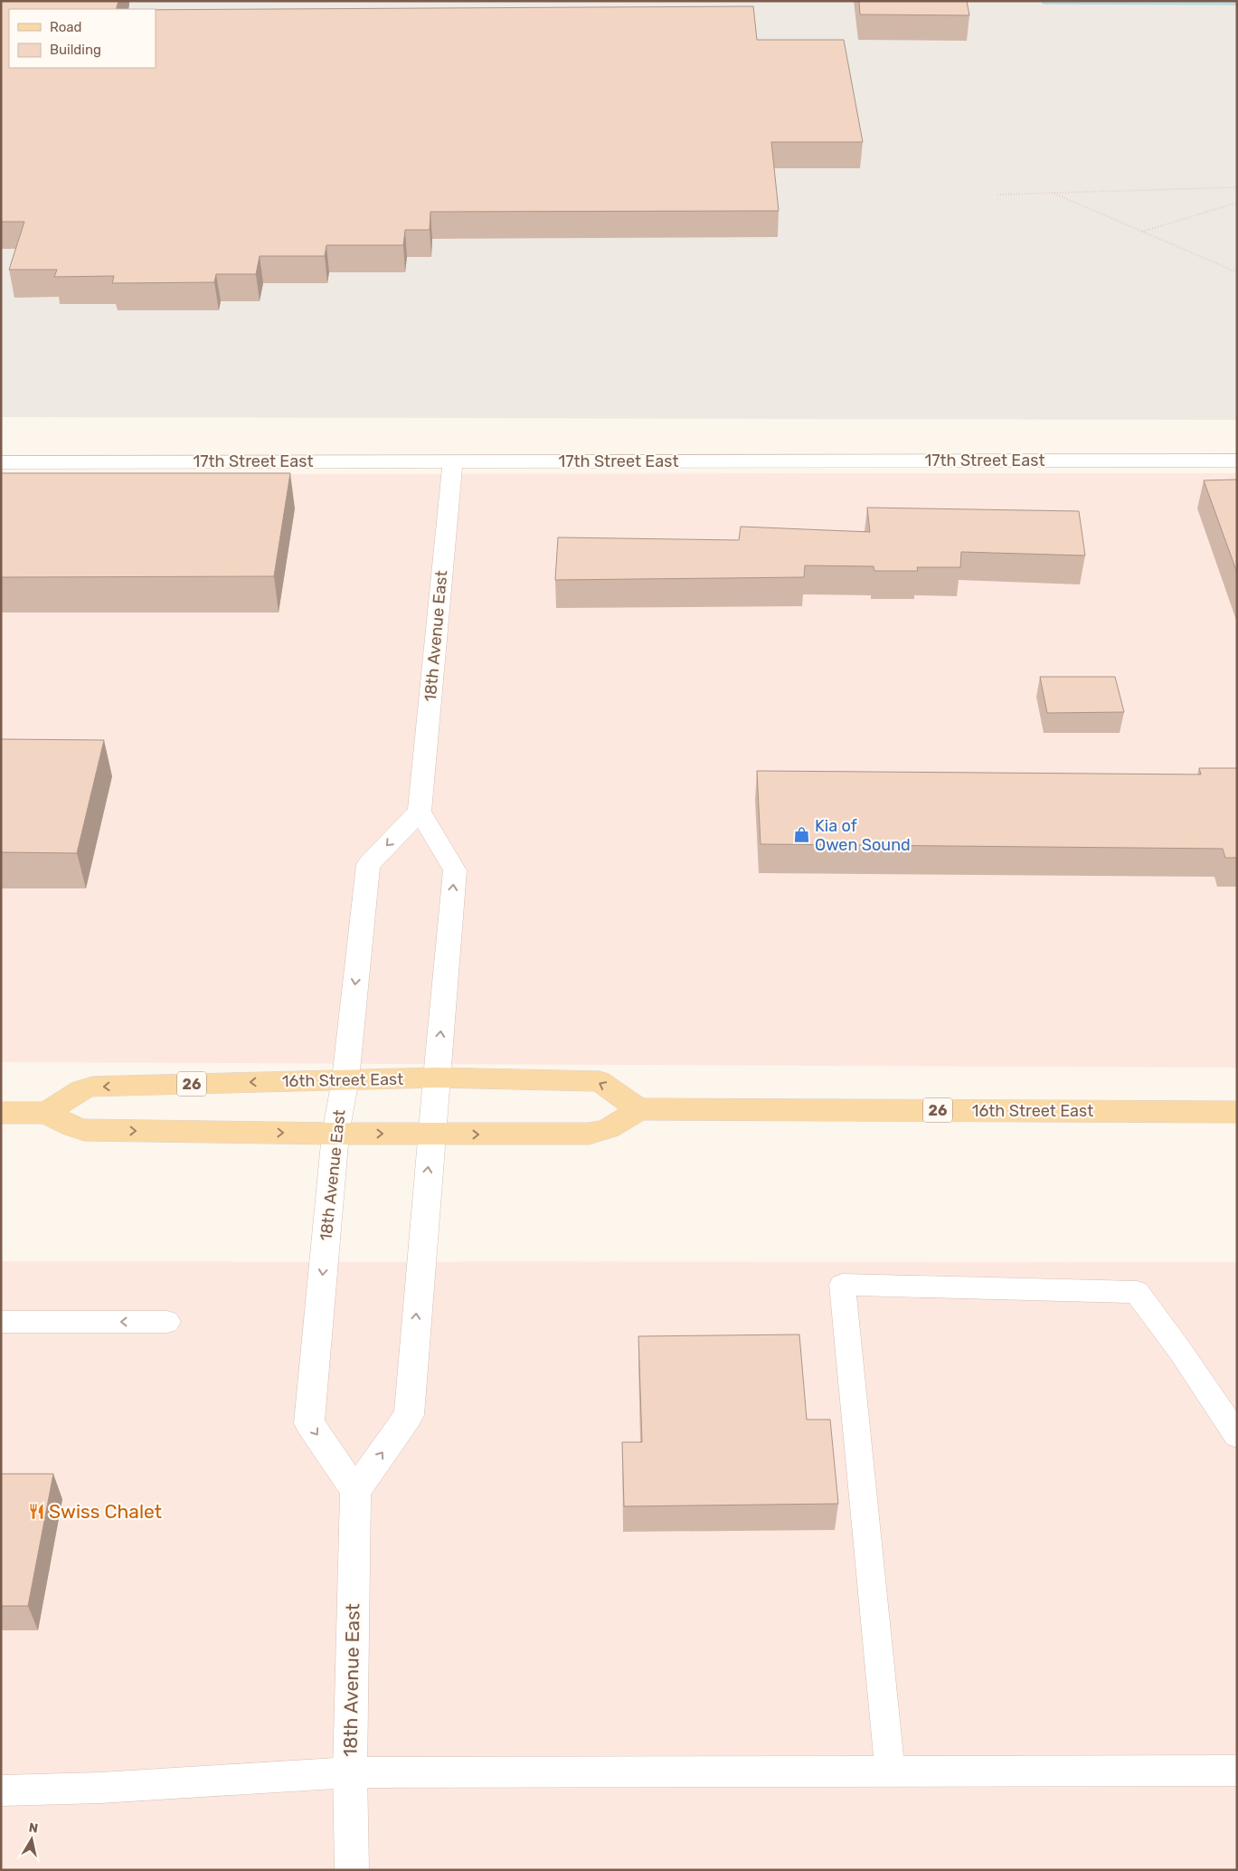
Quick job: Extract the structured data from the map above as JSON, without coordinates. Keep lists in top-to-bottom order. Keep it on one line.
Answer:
{"streets":{"main road":["16th Street East","26"],"street":["17th Street East","18th Avenue East"]},"crossings":[["17th Street East","18th Avenue East"],["18th Avenue East","16th Street East"]],"places":{"shop":["Kia of Owen Sound"],"restaurant":["Swiss Chalet"]},"legend":["Road","Building"],"north":"top"}
